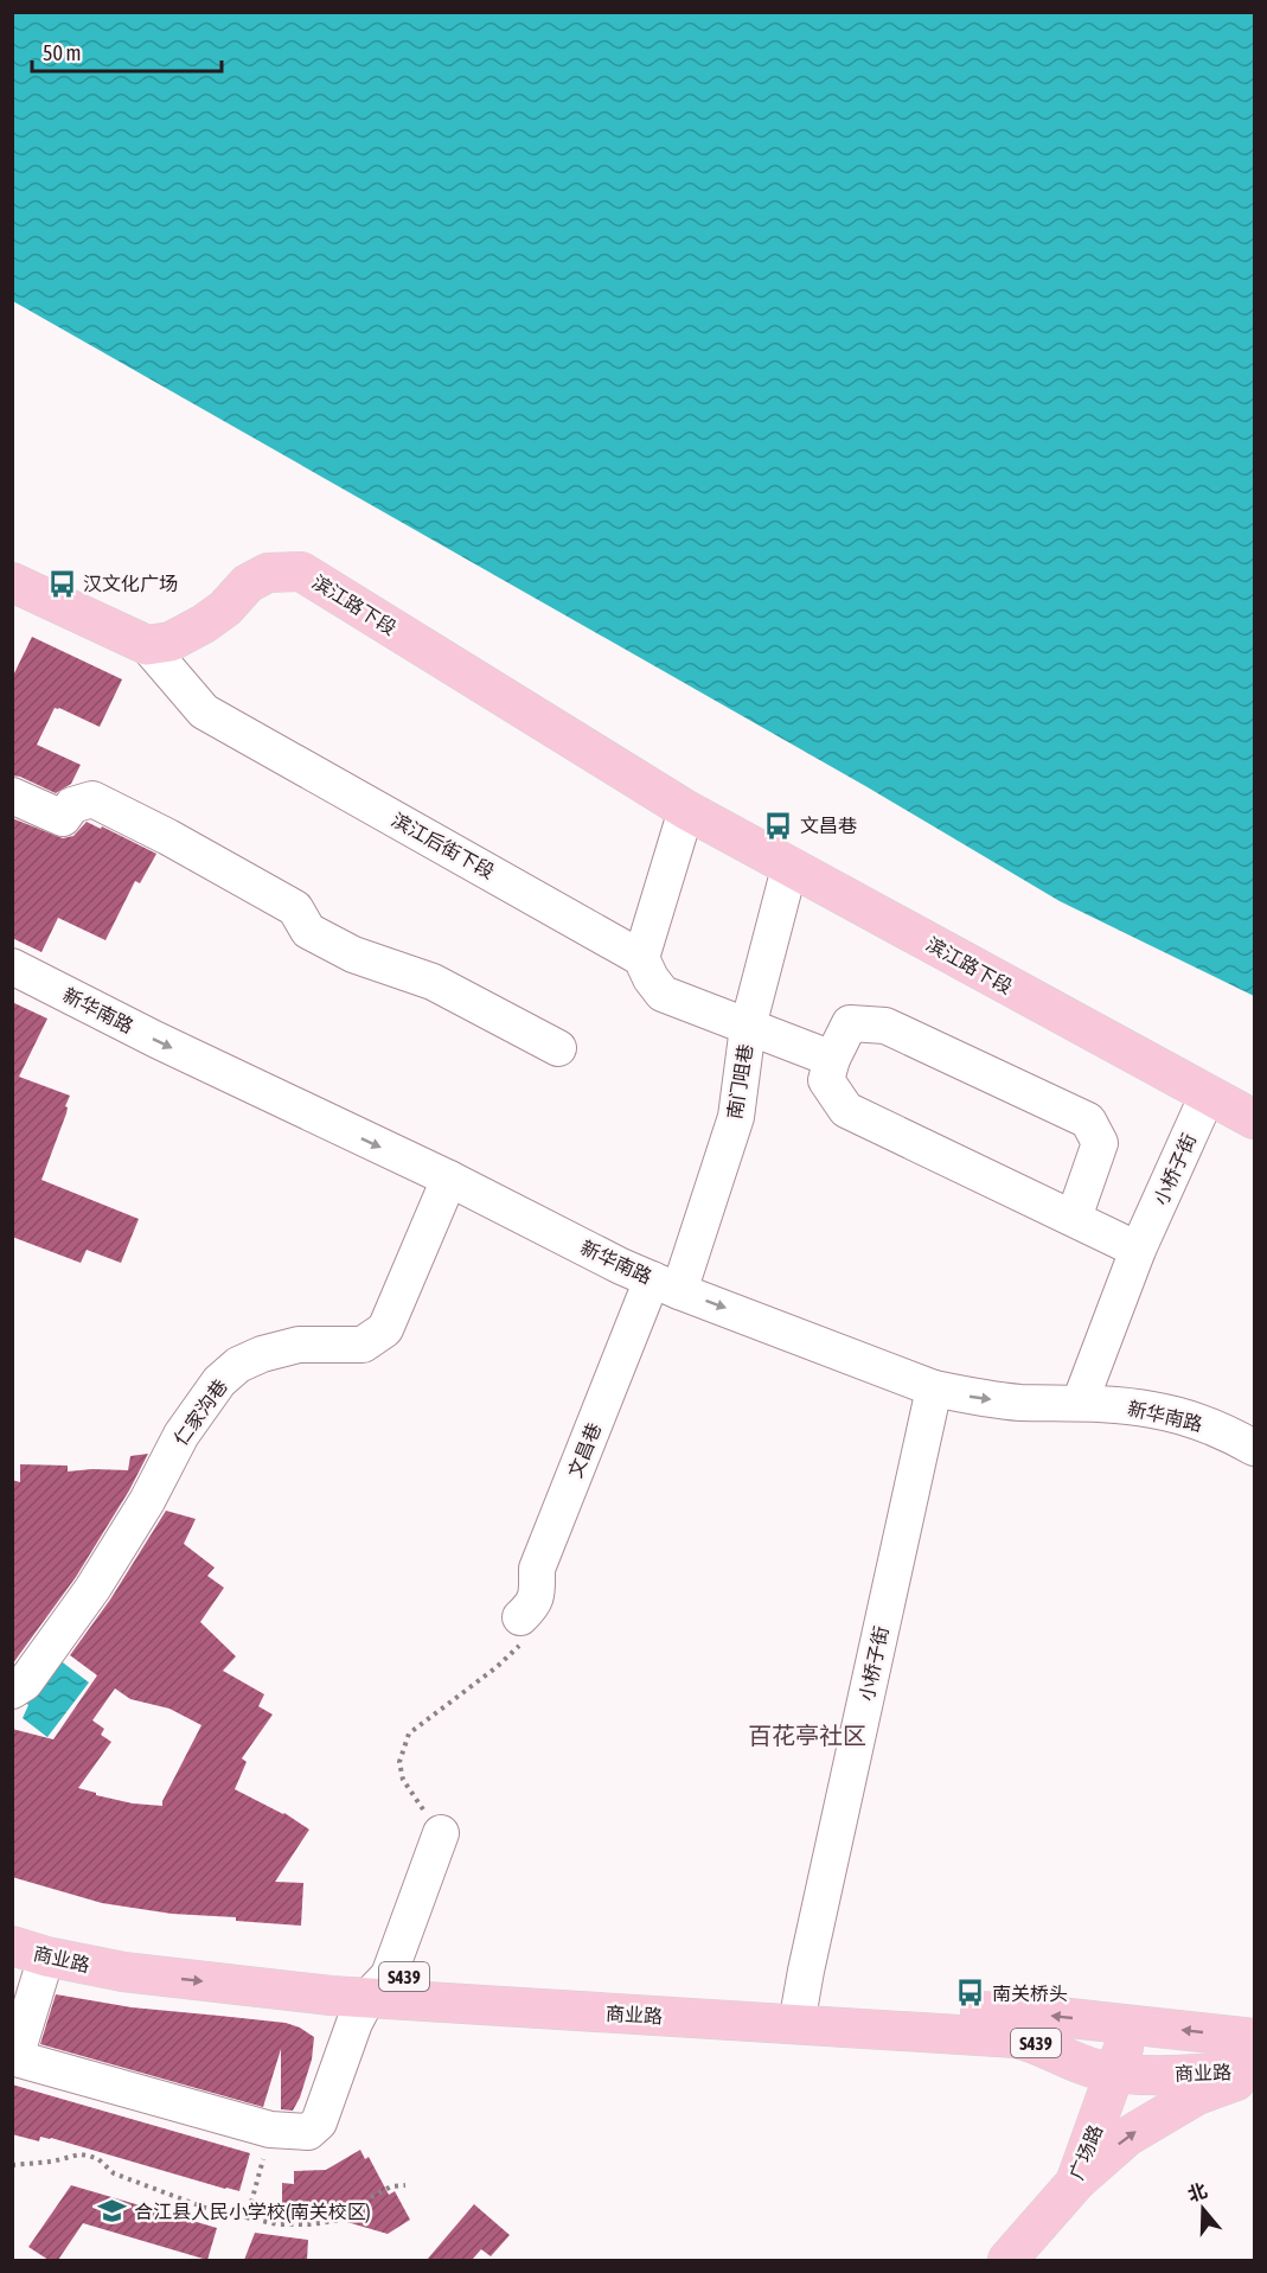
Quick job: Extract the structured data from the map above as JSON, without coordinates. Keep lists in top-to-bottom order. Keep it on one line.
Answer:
{"streets":{"main road":["滨江路下段","商业路","S439","广场路"],"street":["滨江后街下段","新华南路","南门咀巷","小桥子街","仁家沟巷","文昌巷"]},"crossings":[["滨江路下段","滨江后街下段"],["滨江路下段","南门咀巷"],["滨江路下段","小桥子街"],["新华南路","南门咀巷"],["新华南路","小桥子街"],["新华南路","仁家沟巷"],["新华南路","文昌巷"],["南门咀巷","文昌巷"],["小桥子街","商业路"],["商业路","广场路"]],"districts":["百花亭社区"],"places":{"bus stop":["汉文化广场","文昌巷","南关桥头"],"school or university":["合江县人民小学校(南关校区)"]},"scale_bar":"50 m","north":"top"}
